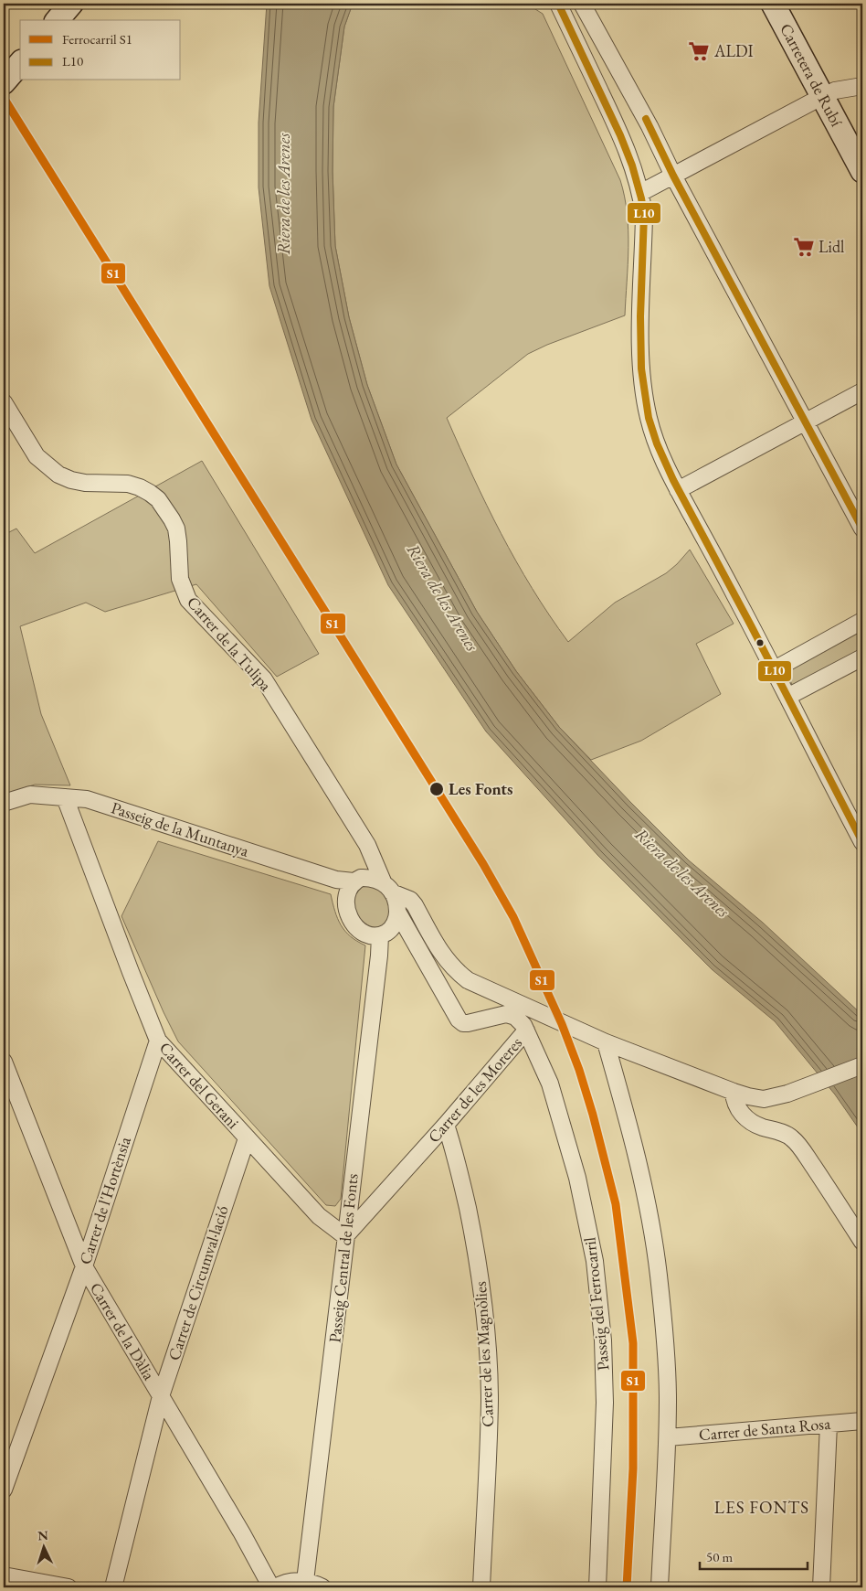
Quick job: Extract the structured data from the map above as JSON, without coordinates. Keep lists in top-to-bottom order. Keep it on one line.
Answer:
{"streets":{"main road":["Carretera de Rubí"],"street":["Carrer de la Tulipa","Passeig de la Muntanya","Carrer del Gerani","Carrer de les Moreres","Carrer de l'Hortènsia","Passeig Central de les Fonts","Carrer de Circumval·lació","Passeig del Ferrocarril","Carrer de la Dàlia","Carrer de les Magnòlies","Carrer de Santa Rosa"]},"crossings":[["Carrer de la Tulipa","Passeig de la Muntanya"],["Carrer de la Tulipa","Carrer de les Moreres"],["Carrer de la Tulipa","Passeig Central de les Fonts"],["Passeig de la Muntanya","Carrer del Gerani"],["Passeig de la Muntanya","Carrer de les Moreres"],["Passeig de la Muntanya","Passeig Central de les Fonts"],["Carrer del Gerani","Carrer de les Moreres"],["Carrer del Gerani","Carrer de l'Hortènsia"],["Carrer del Gerani","Passeig Central de les Fonts"],["Carrer del Gerani","Carrer de Circumval·lació"],["Carrer de les Moreres","Passeig Central de les Fonts"],["Carrer de les Moreres","Passeig del Ferrocarril"],["Carrer de les Moreres","Carrer de les Magnòlies"],["Carrer de l'Hortènsia","Carrer de la Dàlia"],["Carrer de Circumval·lació","Carrer de la Dàlia"]],"districts":["LES FONTS"],"water":["Riera de les Arenes"],"places":{"supermarket":["ALDI","Lidl"],"other":["Les Fonts"]},"lines":["transit line L10","rail line S1"],"legend":["Ferrocarril S1","L10"],"scale_bar":"50 m","north":"top"}
